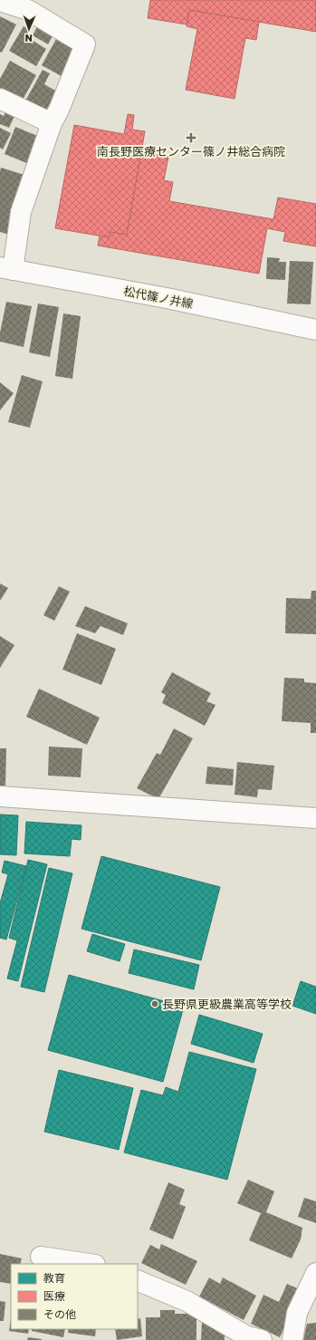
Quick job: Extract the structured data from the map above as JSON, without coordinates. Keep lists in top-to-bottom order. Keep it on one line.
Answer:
{"streets":{"street":["松代篠ノ井線"]},"places":{"health":["南長野医療センター篠ノ井総合病院"],"other":["長野県更級農業高等学校"]},"legend":["教育","医療","その他"],"north":"bottom"}
